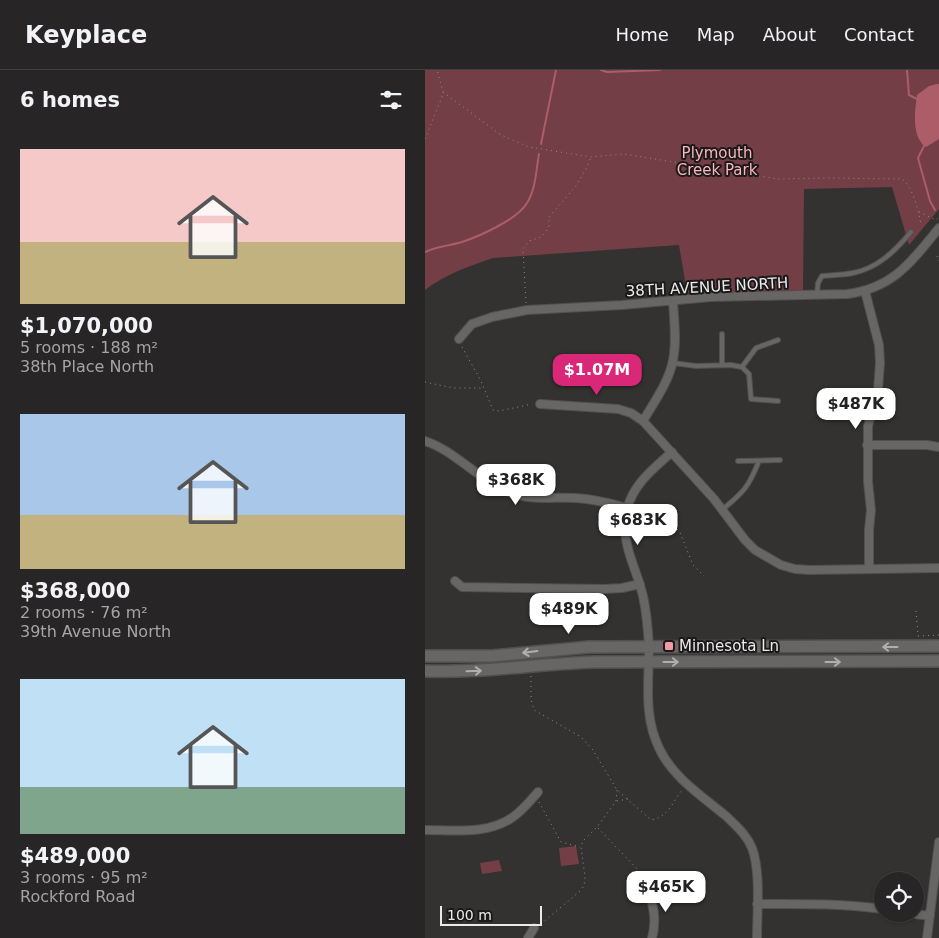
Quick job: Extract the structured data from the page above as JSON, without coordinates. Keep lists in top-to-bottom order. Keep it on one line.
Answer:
{"streets":{"street":["38TH AVENUE NORTH"]},"parks":["Plymouth Creek Park"],"places":{"transit":["Minnesota Ln"]},"scale_bar":"100 m","page":{"header":"Keyplace","nav":["Home","Map","About","Contact"],"heading":"6 homes","list":[{"name":"$1,070,000","note":"5 rooms · 188 m² · 38th Place North"},{"name":"$368,000","note":"2 rooms · 76 m² · 39th Avenue North"},{"name":"$489,000","note":"3 rooms · 95 m² · Rockford Road"}],"price":["$1.07M","$487K","$368K","$683K","$489K","$465K"],"scale":"100 m"}}
